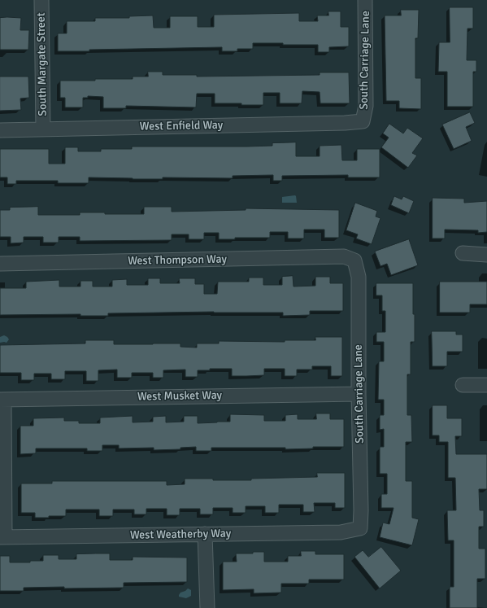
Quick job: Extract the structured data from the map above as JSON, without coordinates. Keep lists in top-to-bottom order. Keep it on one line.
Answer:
{"streets":{"street":["South Carriage Lane","South Margate Street","West Enfield Way","West Thompson Way","West Musket Way","West Weatherby Way"]},"crossings":[["South Carriage Lane","West Enfield Way"],["South Carriage Lane","West Thompson Way"],["South Carriage Lane","West Musket Way"],["South Carriage Lane","West Weatherby Way"],["South Margate Street","West Enfield Way"]]}
